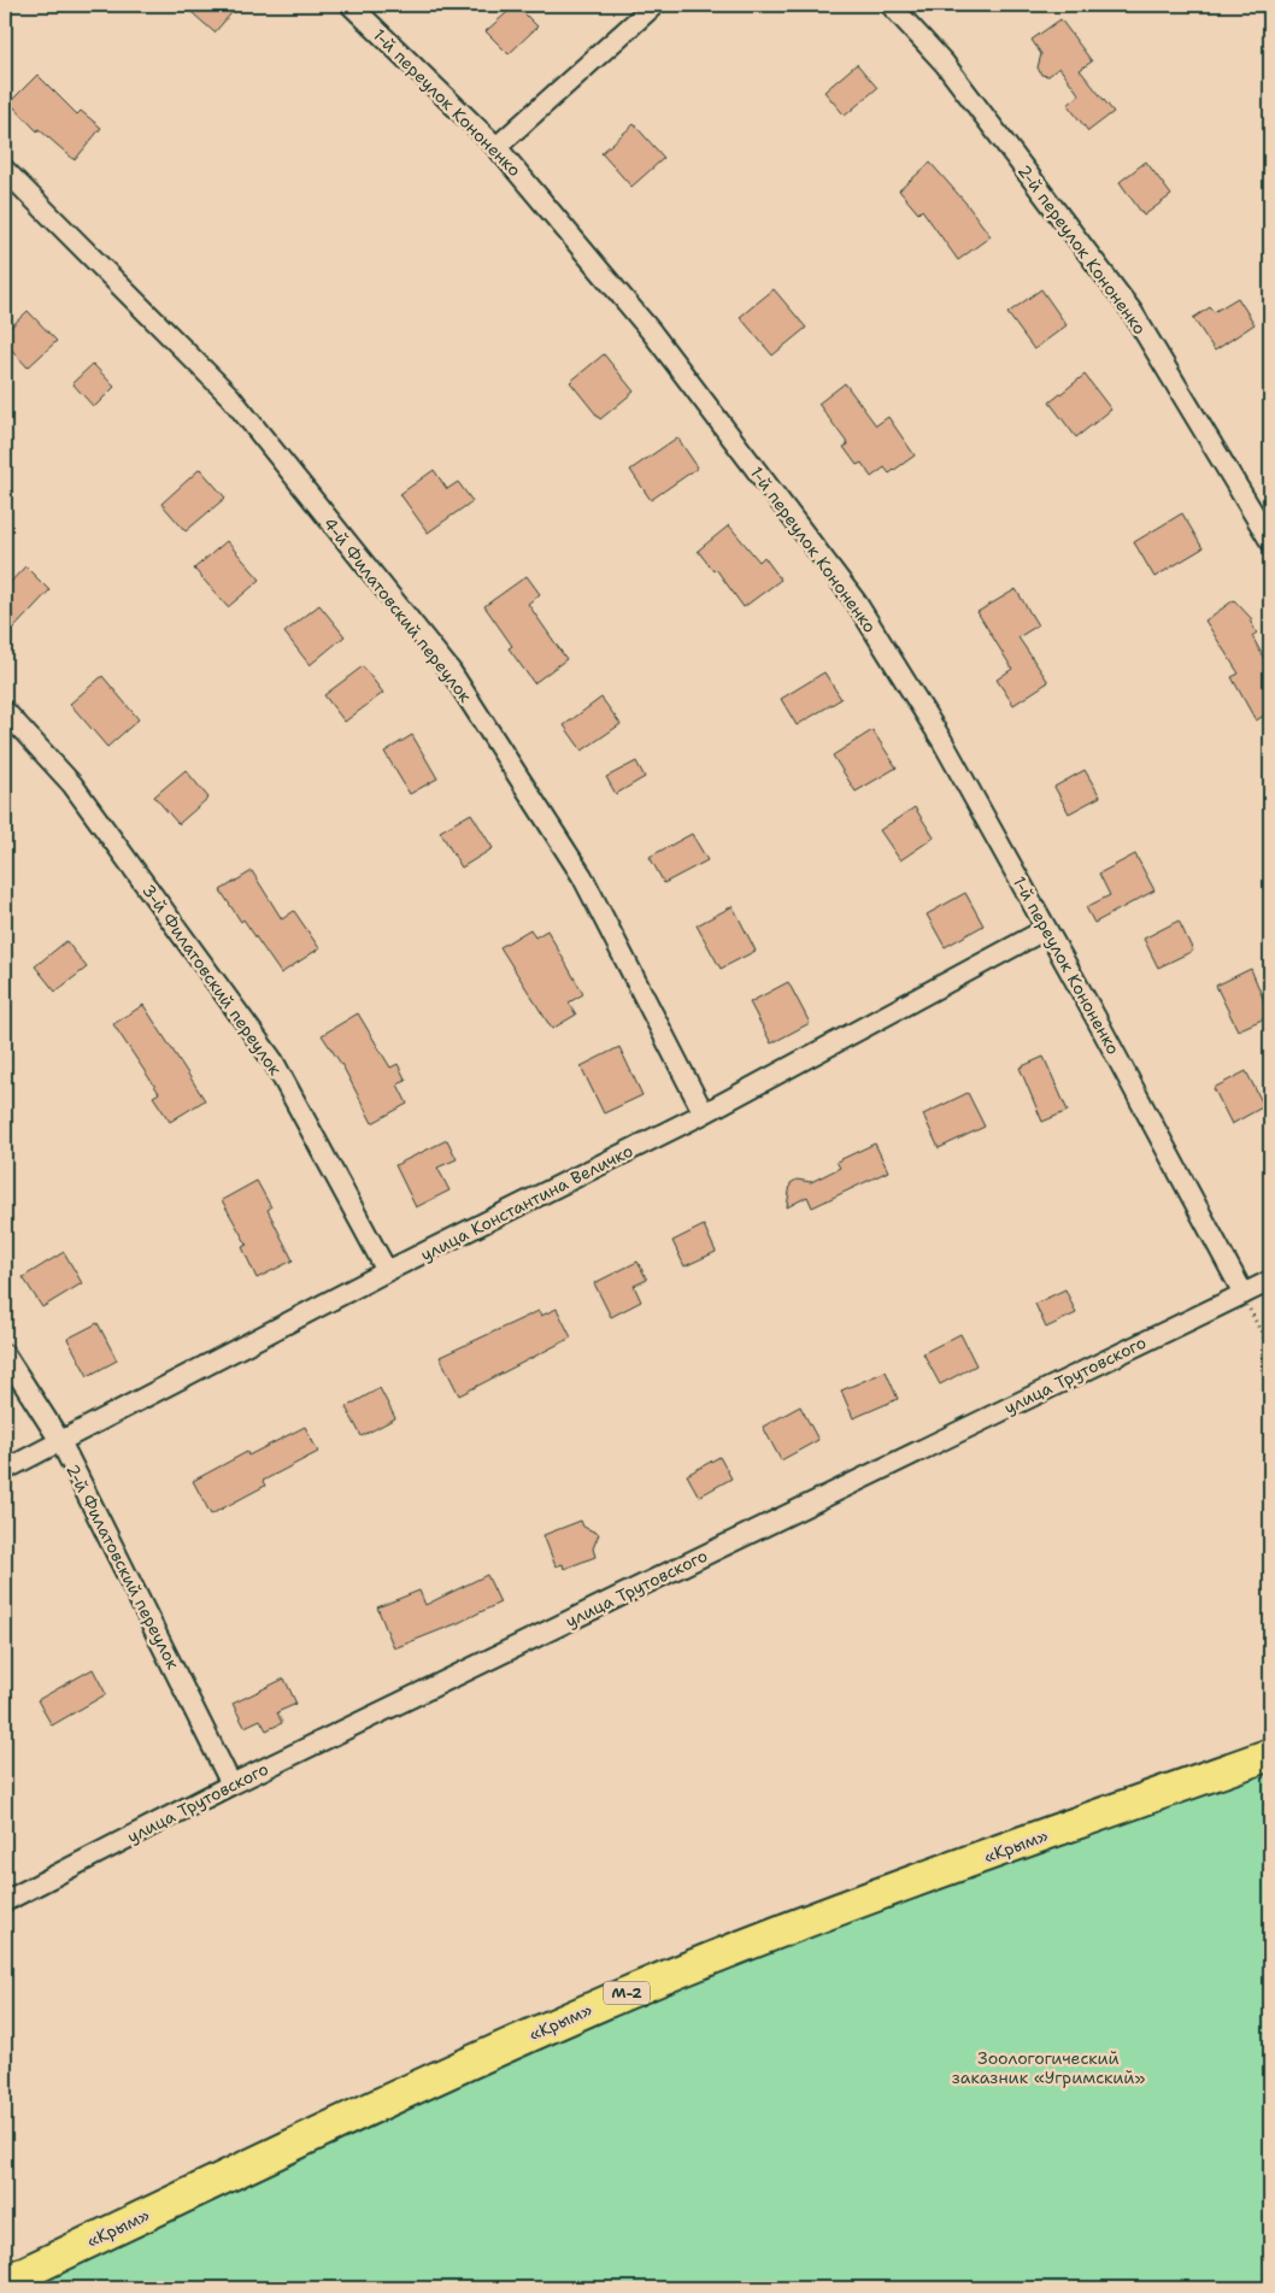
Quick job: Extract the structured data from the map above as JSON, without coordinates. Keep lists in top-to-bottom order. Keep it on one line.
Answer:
{"streets":{"highway":["«Крым»","М-2"],"street":["1-й переулок Кононенко","2-й переулок Кононенко","4-й Филатовский переулок","3-й Филатовский переулок","улица Константина Величко","улица Трутовского","2-й Филатовский переулок"]},"crossings":[["1-й переулок Кононенко","улица Константина Величко"],["1-й переулок Кононенко","улица Трутовского"],["4-й Филатовский переулок","улица Константина Величко"],["3-й Филатовский переулок","улица Константина Величко"],["улица Константина Величко","2-й Филатовский переулок"],["улица Трутовского","2-й Филатовский переулок"]],"parks":["Зоологогический заказник «Угримский»"]}
